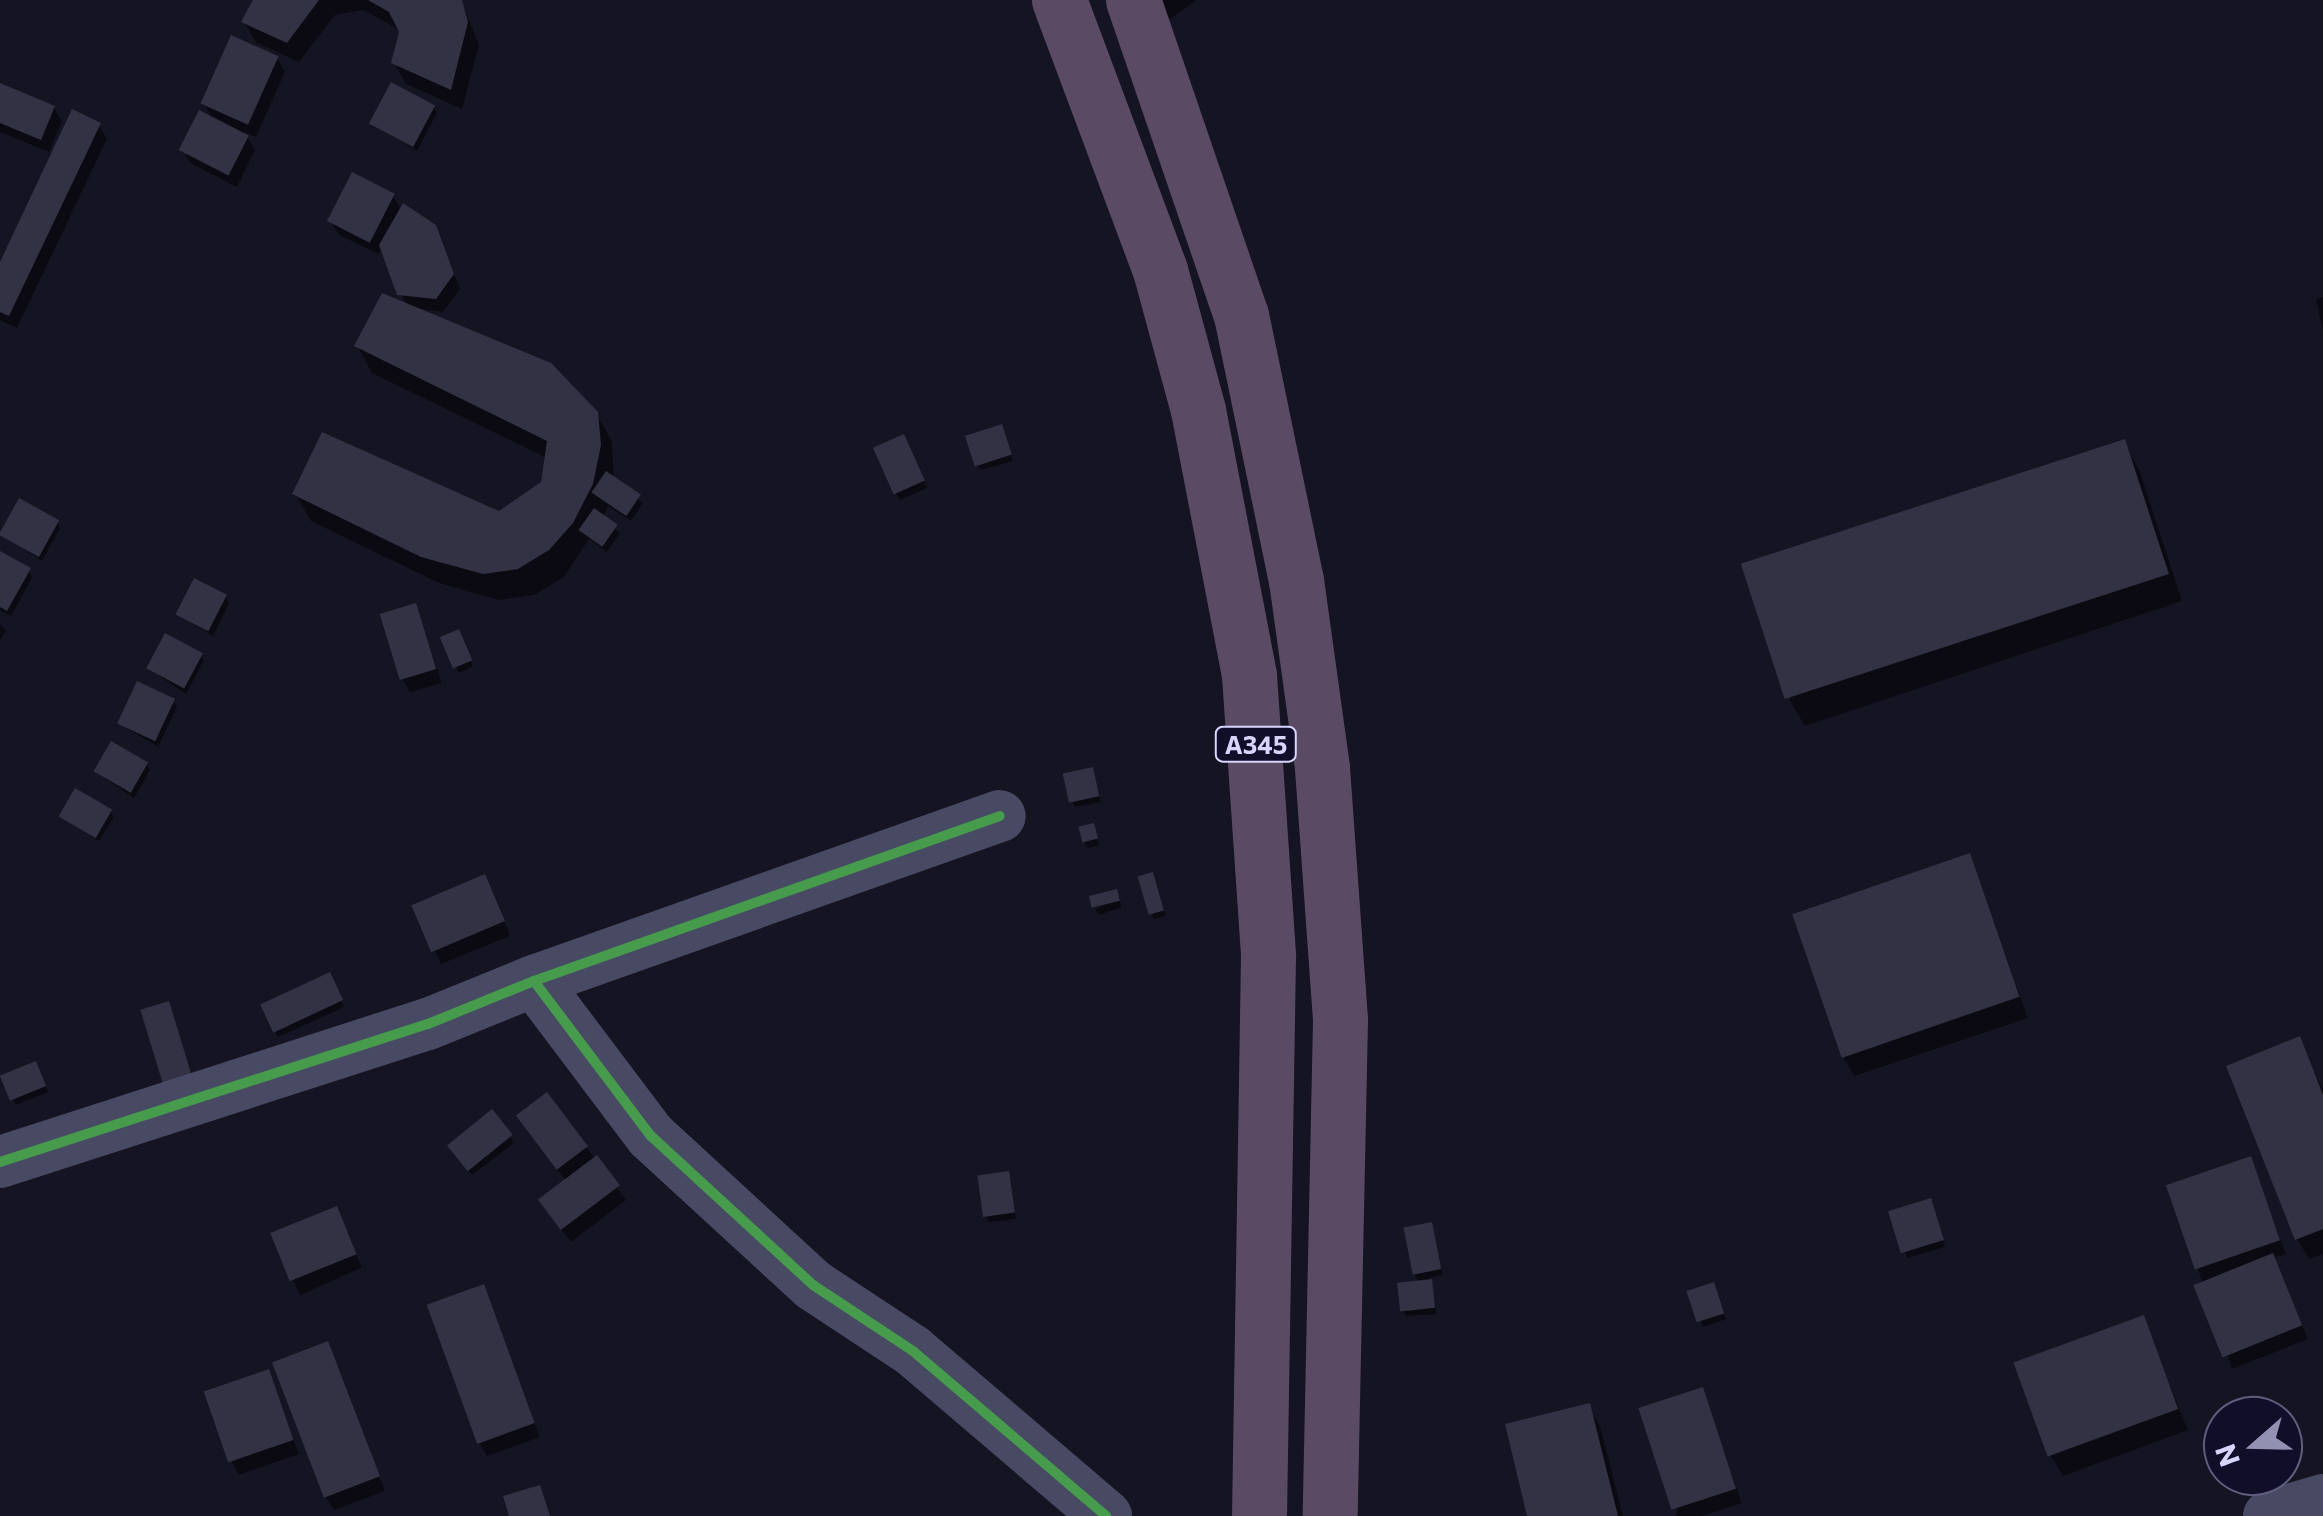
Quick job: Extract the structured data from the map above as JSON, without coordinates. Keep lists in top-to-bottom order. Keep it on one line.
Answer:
{"streets":{"highway":["A345"]},"north":"left"}
